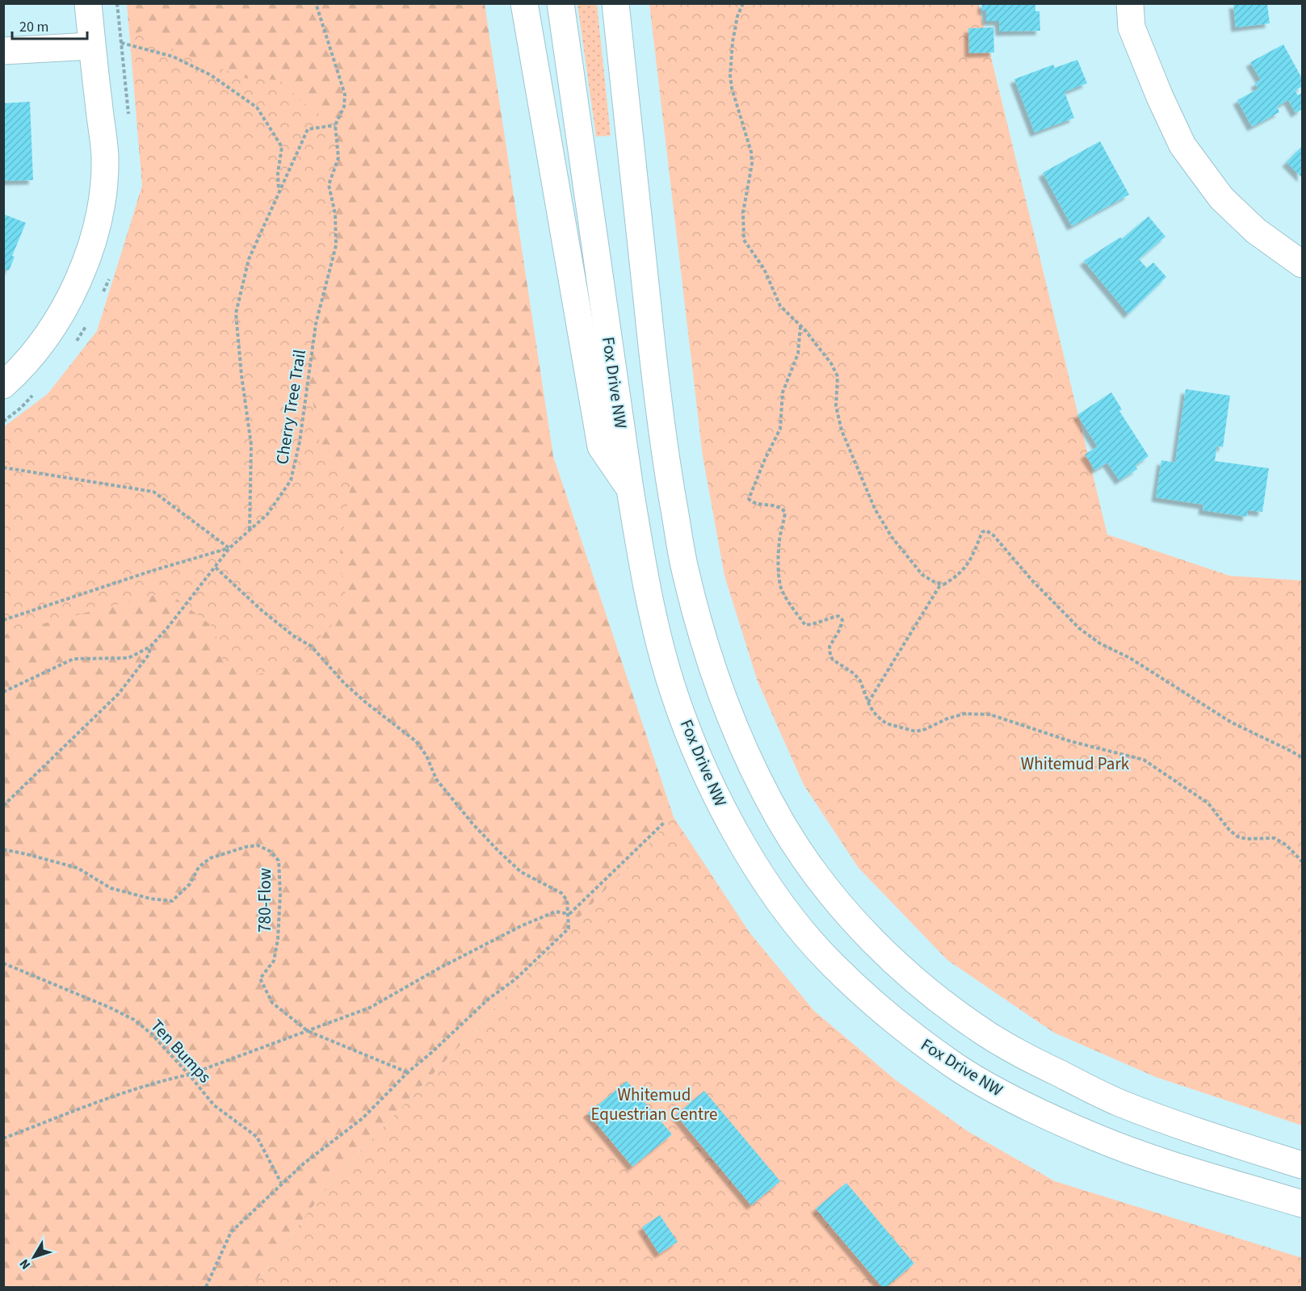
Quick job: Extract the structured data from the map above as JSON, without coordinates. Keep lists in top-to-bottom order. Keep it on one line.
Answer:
{"streets":{"main road":["Fox Drive NW"],"path":["Cherry Tree Trail","780-Flow","Ten Bumps"]},"parks":["Whitemud Park","Whitemud Equestrian Centre"],"scale_bar":"20 m","north":"bottom left"}
